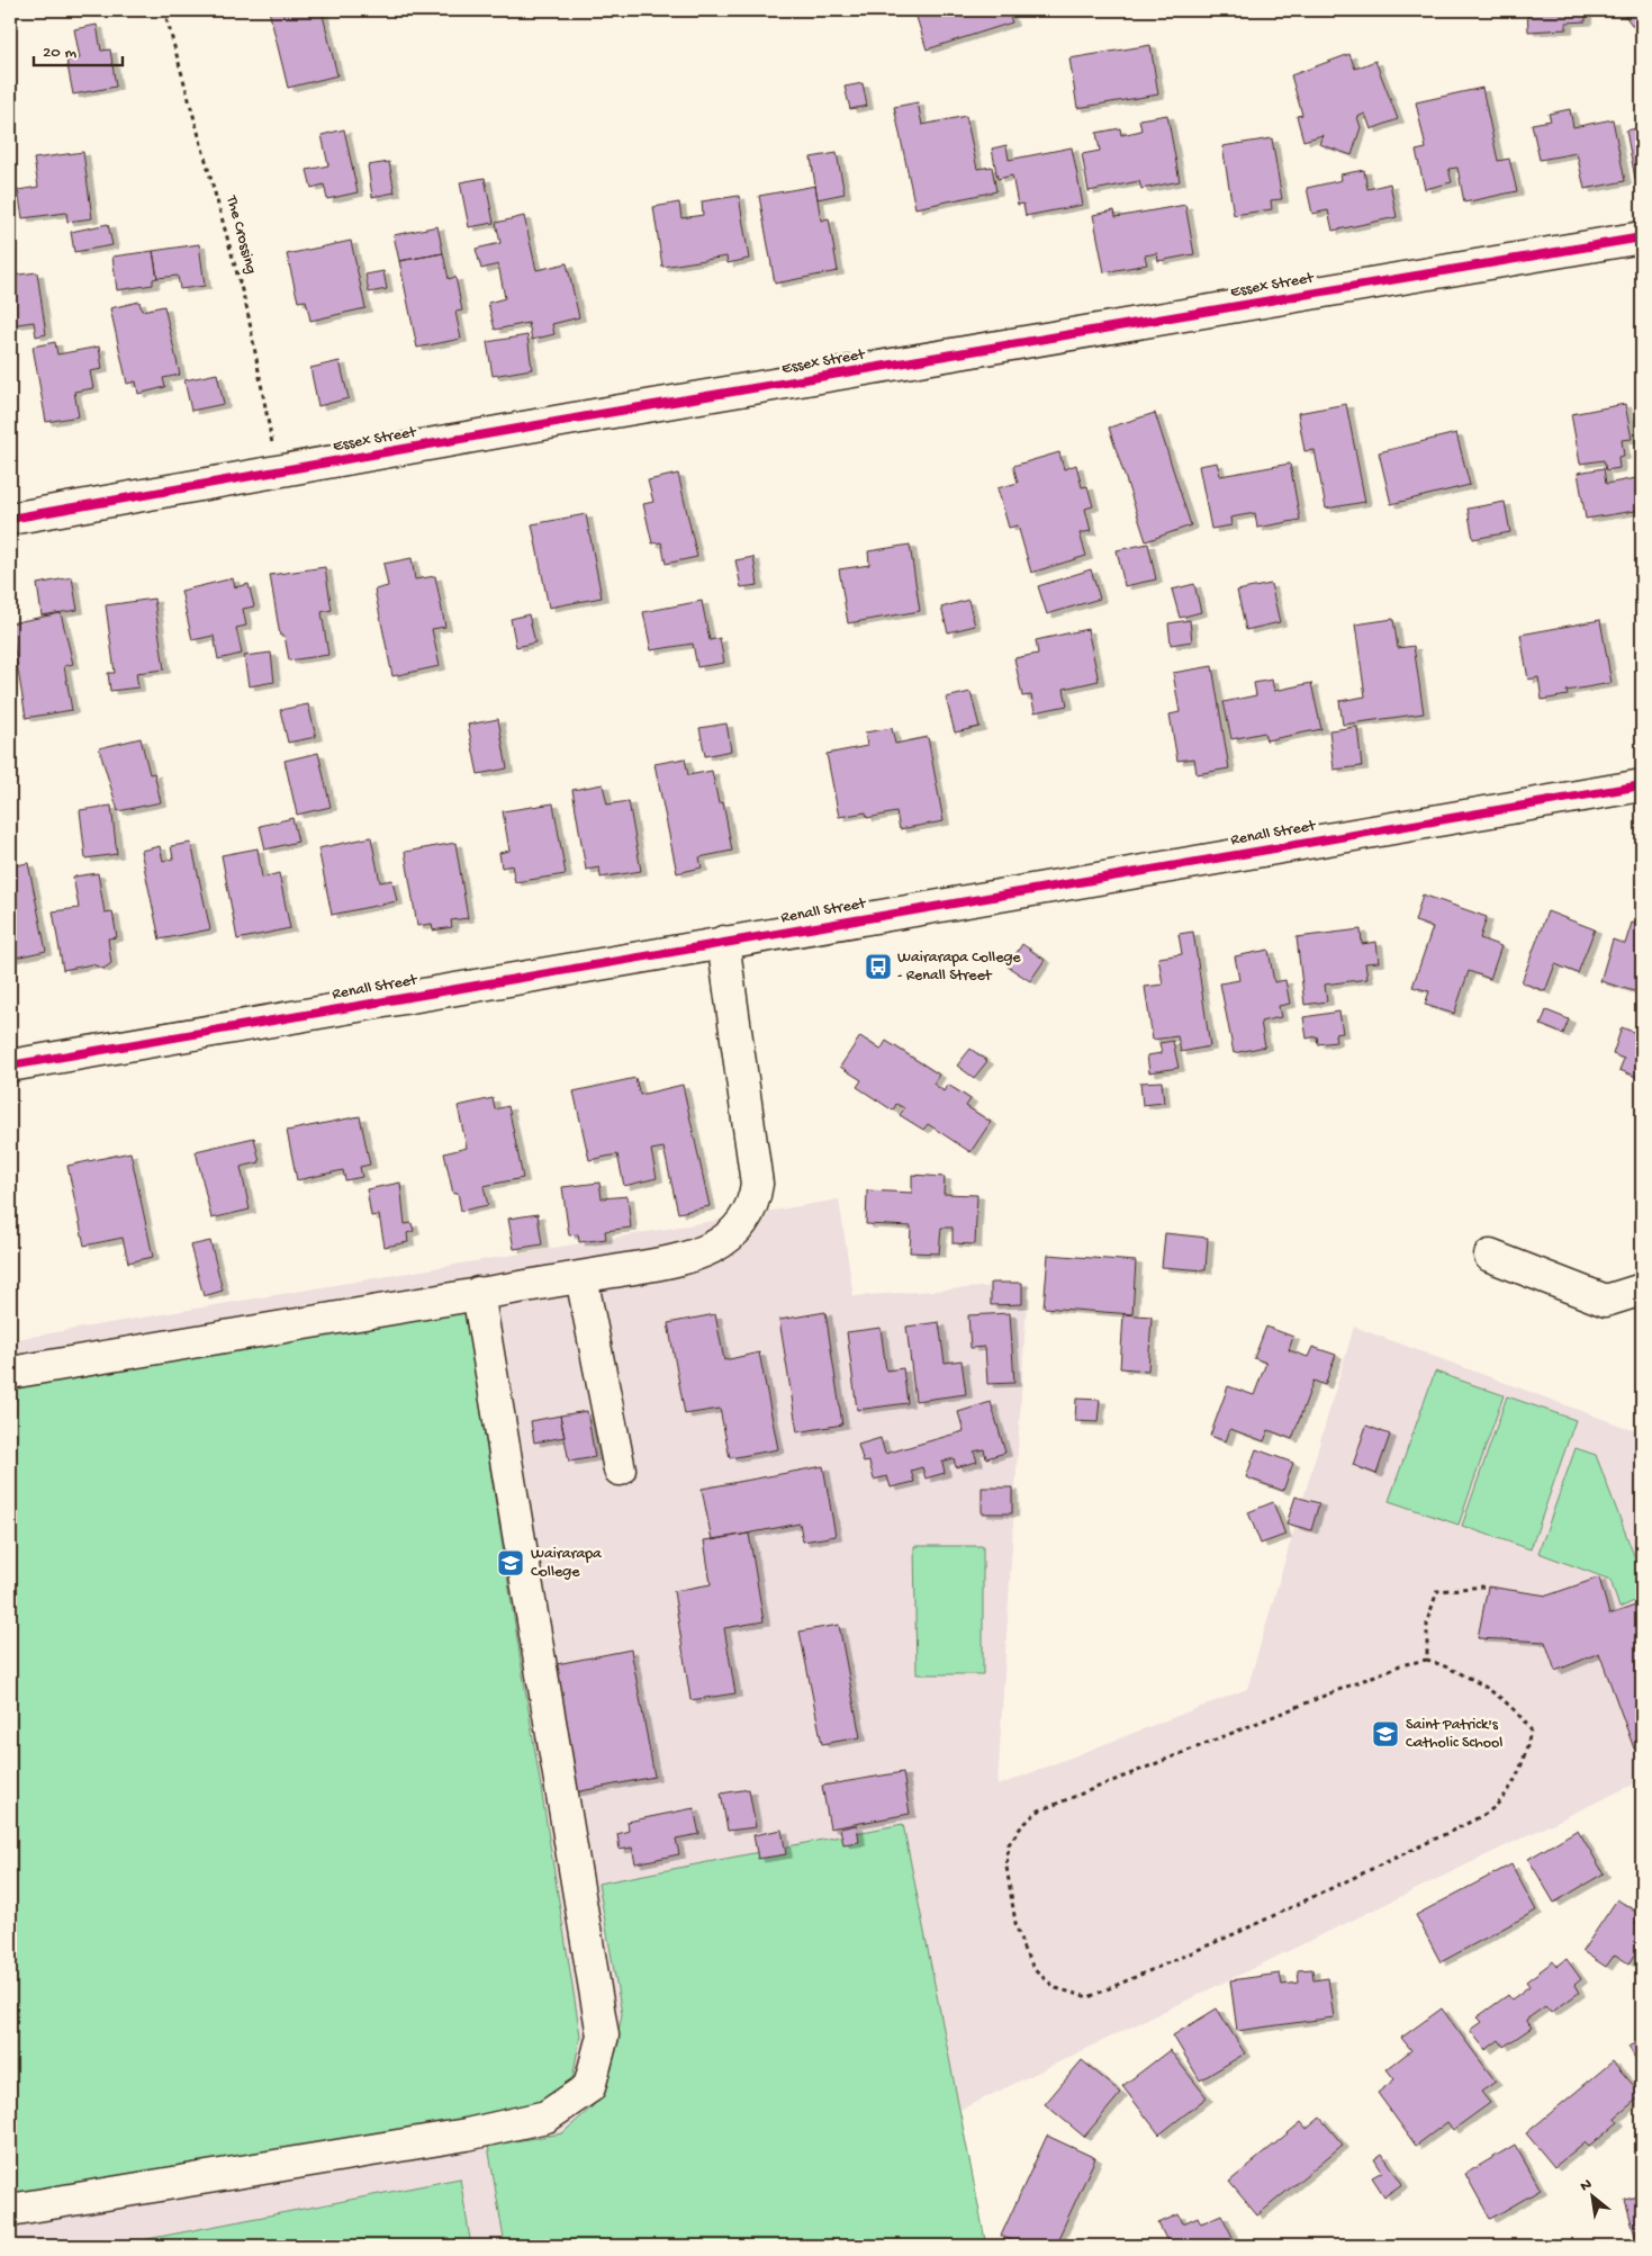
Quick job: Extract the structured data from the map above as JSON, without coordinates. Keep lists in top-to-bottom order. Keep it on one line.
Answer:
{"streets":{"street":["Essex Street","Renall Street"],"path":["The Crossing"]},"crossings":[["The Crossing","Essex Street"]],"places":{"bus stop":["Wairarapa College - Renall Street"],"school or university":["Wairarapa College","Saint Patrick's Catholic School"]},"scale_bar":"20 m","north":"top left"}
